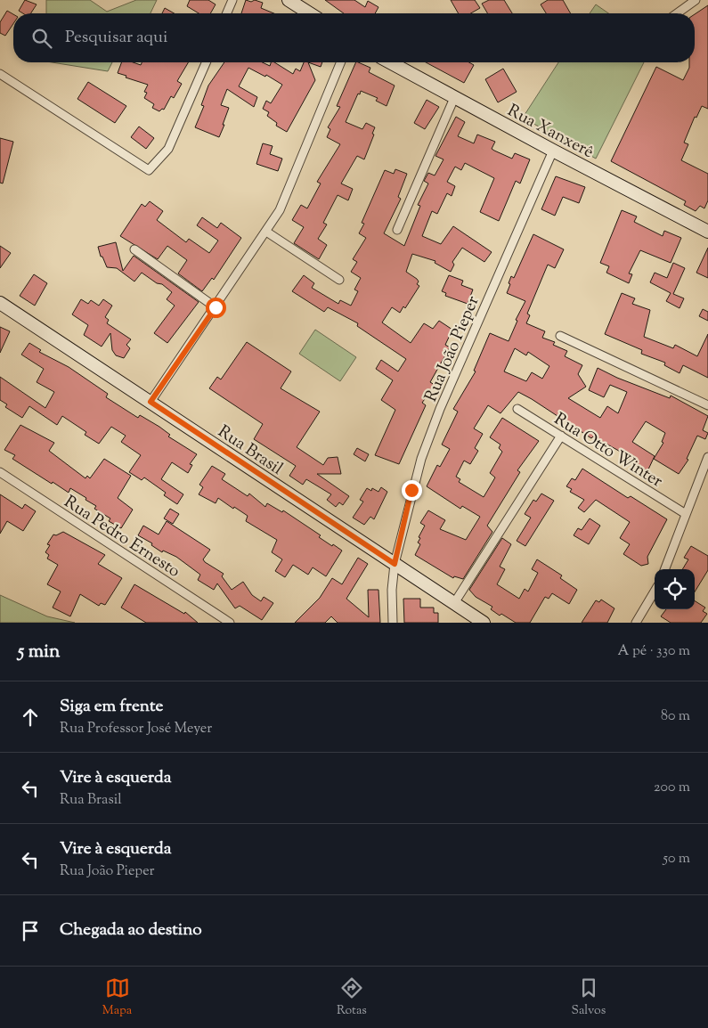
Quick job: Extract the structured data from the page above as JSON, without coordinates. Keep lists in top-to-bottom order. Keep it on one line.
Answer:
{"streets":{"street":["Rua Xanxerê","Rua João Pieper","Rua Brasil","Rua Otto Winter","Rua Pedro Ernesto"]},"crossings":[["Rua Xanxerê","Rua João Pieper"],["Rua João Pieper","Rua Brasil"]],"page":{"search":"Pesquisar aqui","heading":["5 min","A pé · 330 m"],"list":[["Siga em frente","Rua Professor José Meyer","80 m"],["Vire à esquerda","Rua Brasil","200 m"],["Vire à esquerda","Rua João Pieper","50 m"],"Chegada ao destino"],"nav":["Mapa","Rotas","Salvos"]}}
